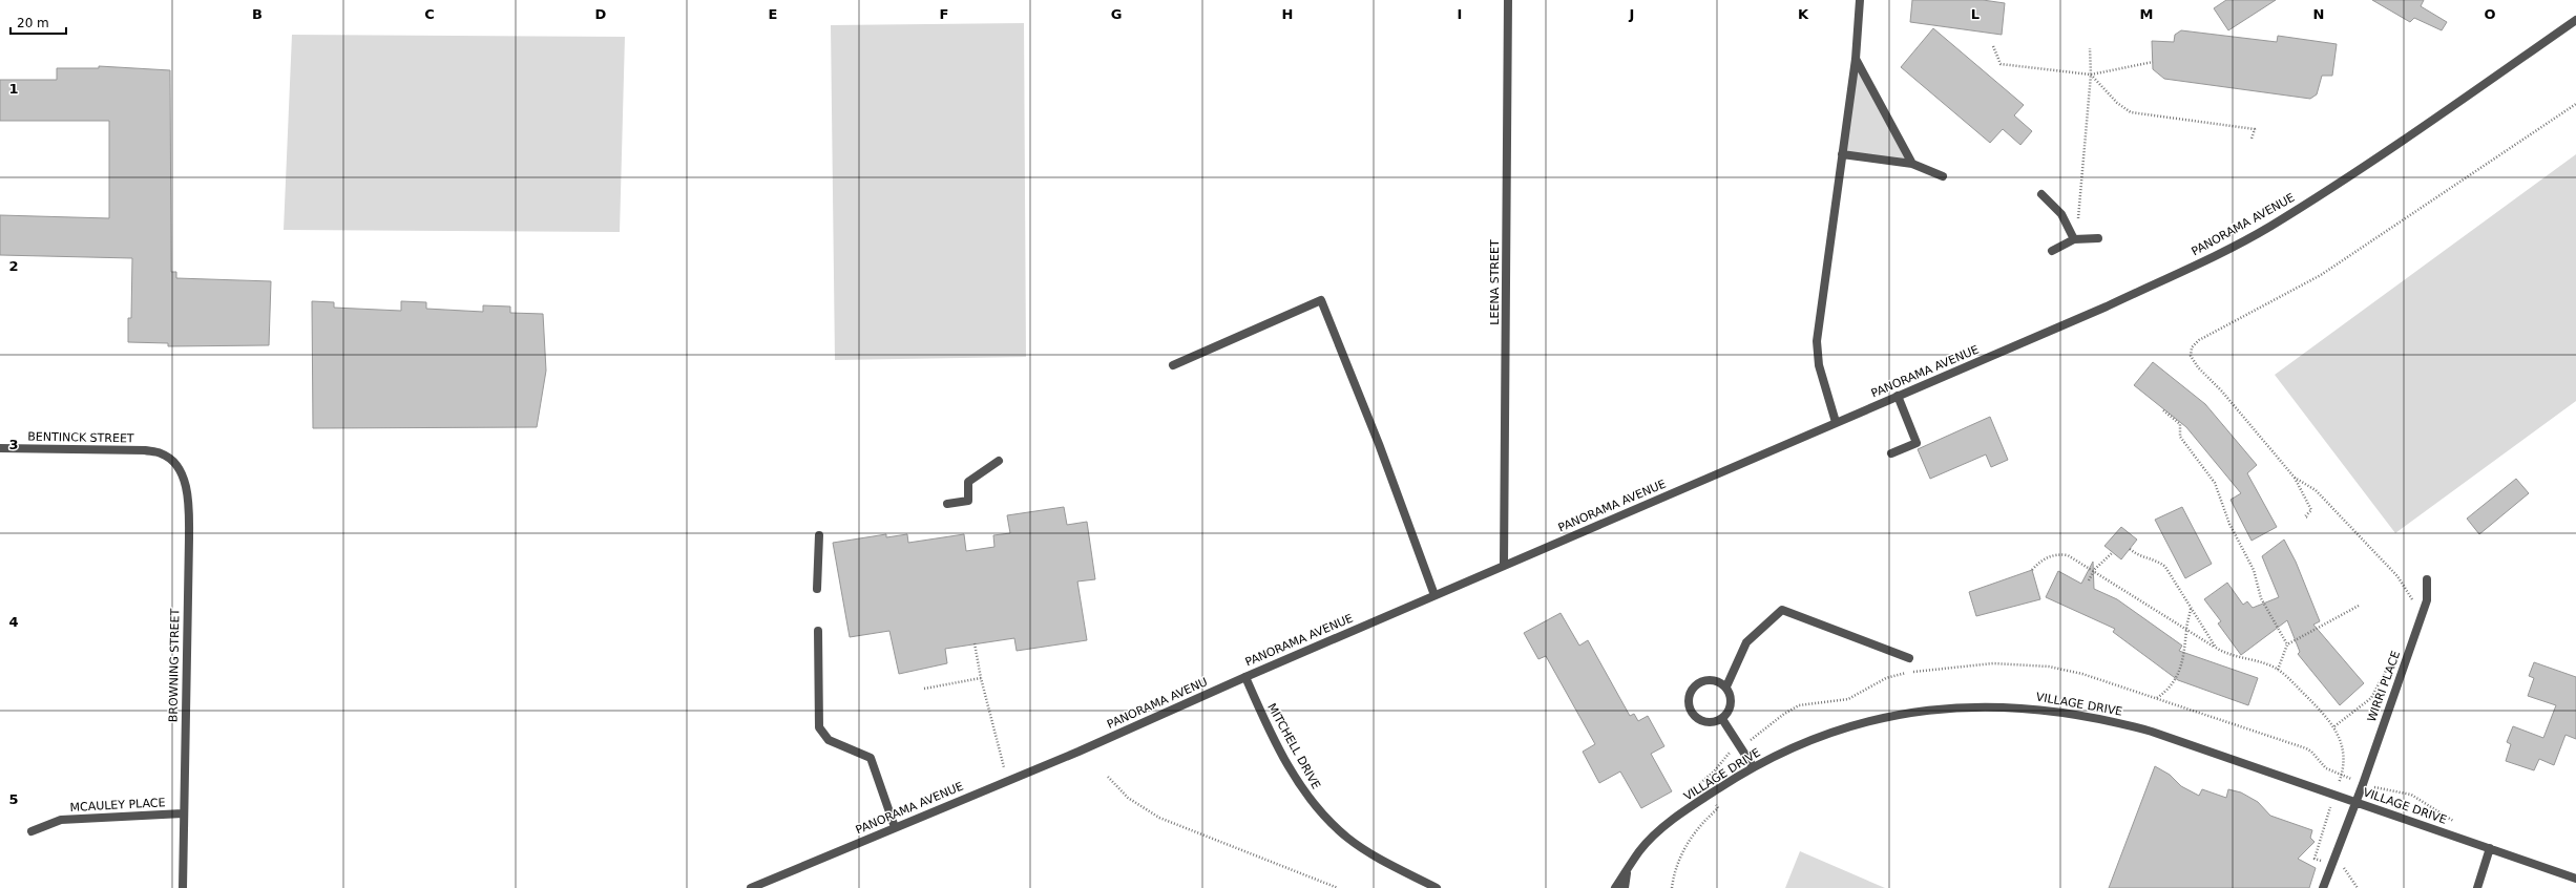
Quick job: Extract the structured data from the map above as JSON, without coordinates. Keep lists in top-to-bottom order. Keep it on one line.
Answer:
{"streets":{"street":["PANORAMA AVENUE","LEENA STREET","BENTINCK STREET","BROWNING STREET","WIRRI PLACE","PANORAMA AVENU","VILLAGE DRIVE","MITCHELL DRIVE","MCAULEY PLACE"]},"crossings":[["PANORAMA AVENUE","LEENA STREET"],["PANORAMA AVENUE","PANORAMA AVENU"],["PANORAMA AVENUE","MITCHELL DRIVE"],["BENTINCK STREET","BROWNING STREET"],["BROWNING STREET","MCAULEY PLACE"],["WIRRI PLACE","VILLAGE DRIVE"],["PANORAMA AVENU","MITCHELL DRIVE"]],"scale_bar":"20 m","grid":{"columns":["B","C","D","E","F","G","H","I","J","K","L","M","N","O"],"rows":["1","2","3","4","5"]}}
